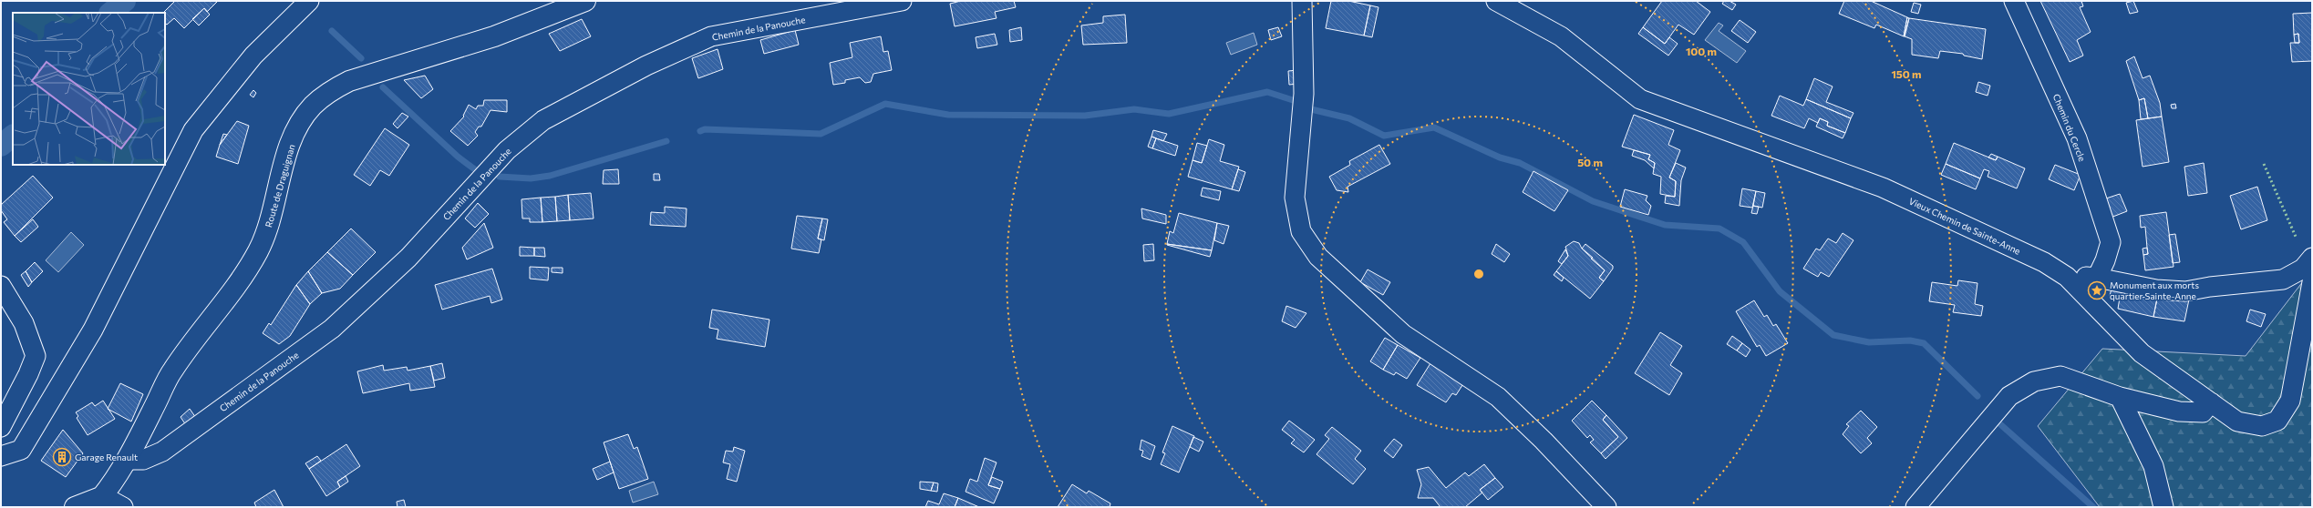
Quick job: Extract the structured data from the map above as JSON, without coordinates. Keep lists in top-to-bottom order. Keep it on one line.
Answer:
{"streets":{"main road":["Route de Draguignan"],"street":["Chemin de la Panouche","Chemin du Cercle","Vieux Chemin de Sainte-Anne"]},"crossings":[["Chemin de la Panouche","Route de Draguignan"]],"places":{"place":["Monument aux morts quartier Sainte-Anne"],"building":["Garage Renault"]},"rings":["100 m","150 m","50 m"]}
